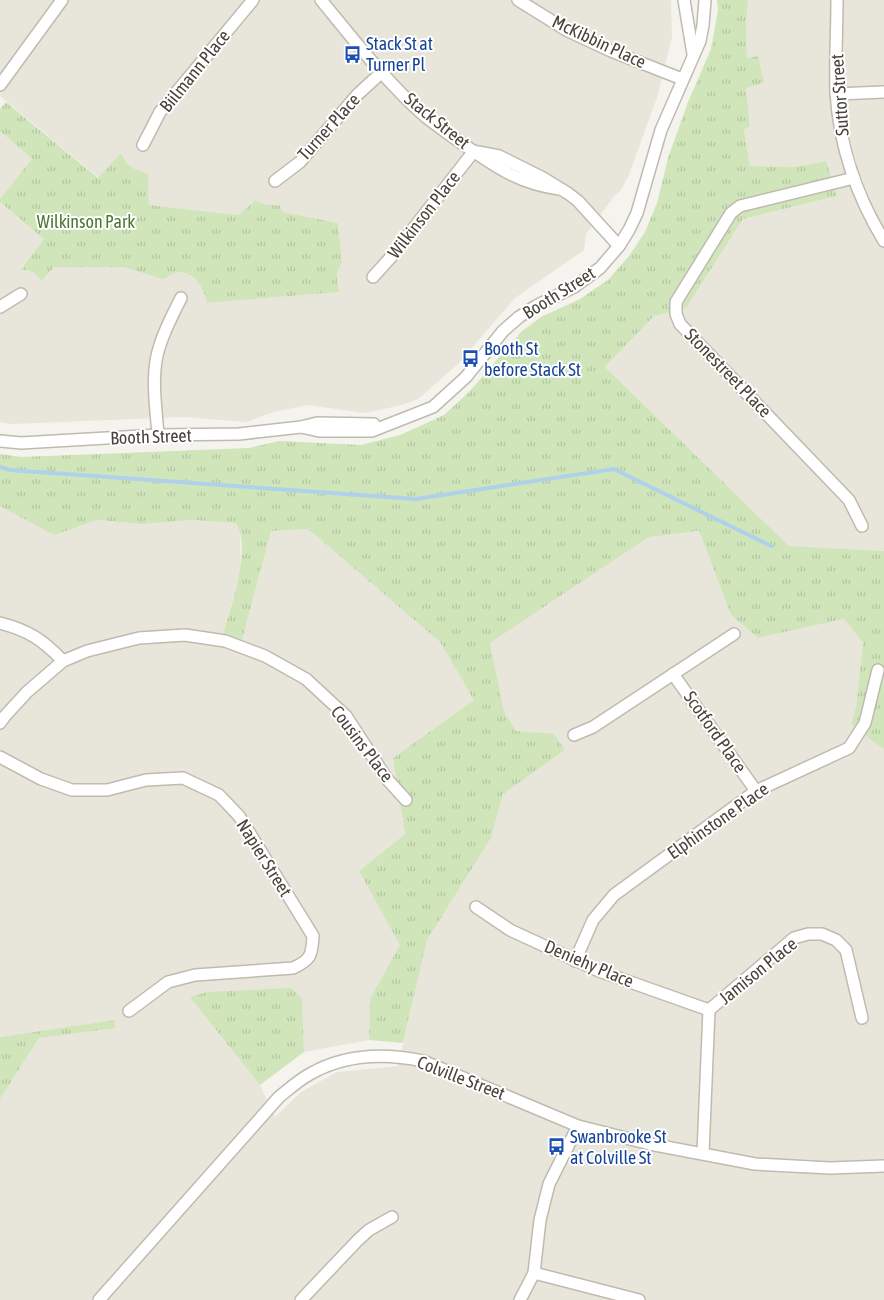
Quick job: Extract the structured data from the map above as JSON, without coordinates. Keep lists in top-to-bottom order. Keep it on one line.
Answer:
{"streets":{"street":["McKibbin Place","Biilmann Place","Suttor Street","Stack Street","Turner Place","Wilkinson Place","Booth Street","Stonestreet Place","Scotford Place","Cousins Place","Elphinstone Place","Napier Street","Deniehy Place","Jamison Place","Colville Street"]},"crossings":[["McKibbin Place","Booth Street"],["Suttor Street","Stonestreet Place"],["Stack Street","Turner Place"],["Stack Street","Wilkinson Place"],["Stack Street","Booth Street"],["Scotford Place","Elphinstone Place"],["Elphinstone Place","Deniehy Place"],["Deniehy Place","Jamison Place"],["Jamison Place","Colville Street"]],"parks":["Wilkinson Park"],"places":{"bus stop":["Stack St at Turner Pl","Booth St before Stack St","Swanbrooke St at Colville St"]}}
